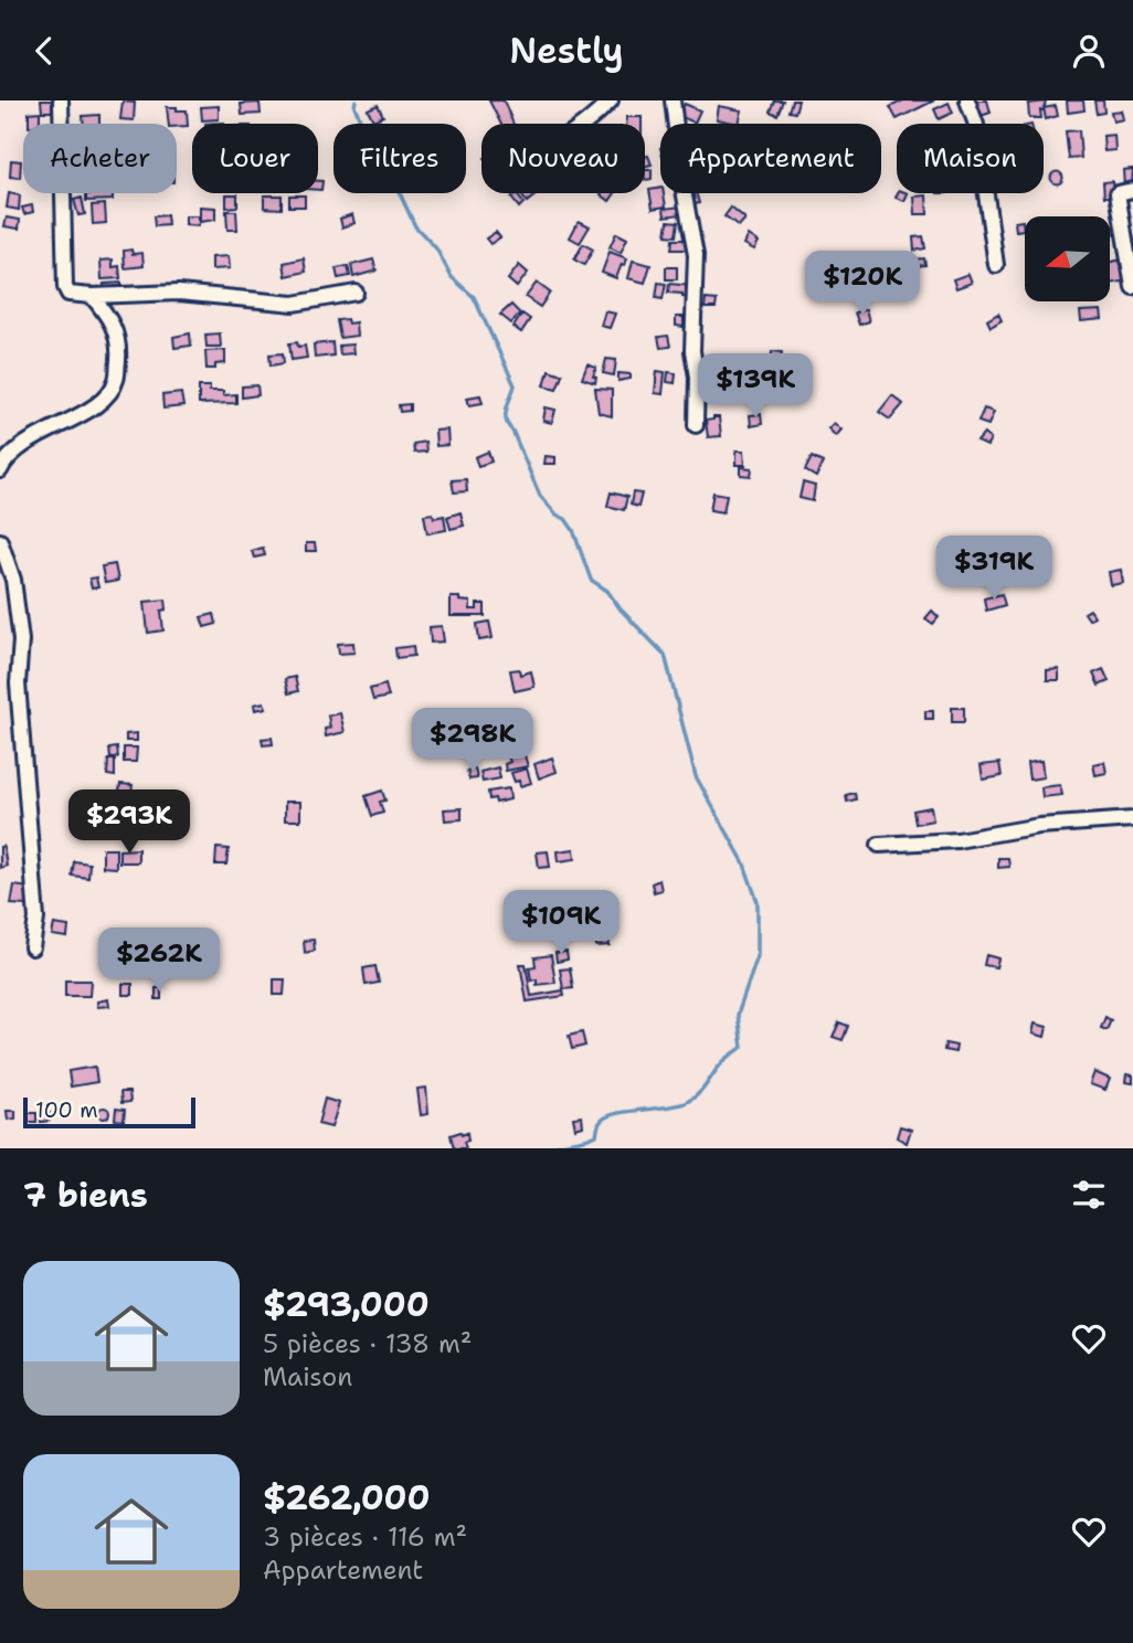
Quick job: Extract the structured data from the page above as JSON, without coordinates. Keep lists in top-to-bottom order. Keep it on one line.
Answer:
{"scale_bar":"100 m","north":"left","page":{"header":"Nestly","chip":["Acheter","Louer","Filtres","Nouveau","Appartement","Maison"],"price":["$120K","$139K","$319K","$298K","$293K","$109K","$262K"],"scale":"100 m","heading":"7 biens","list":[{"name":"$293,000","note":"5 pièces · 138 m² · Maison"},{"name":"$262,000","note":"3 pièces · 116 m² · Appartement"}]}}
